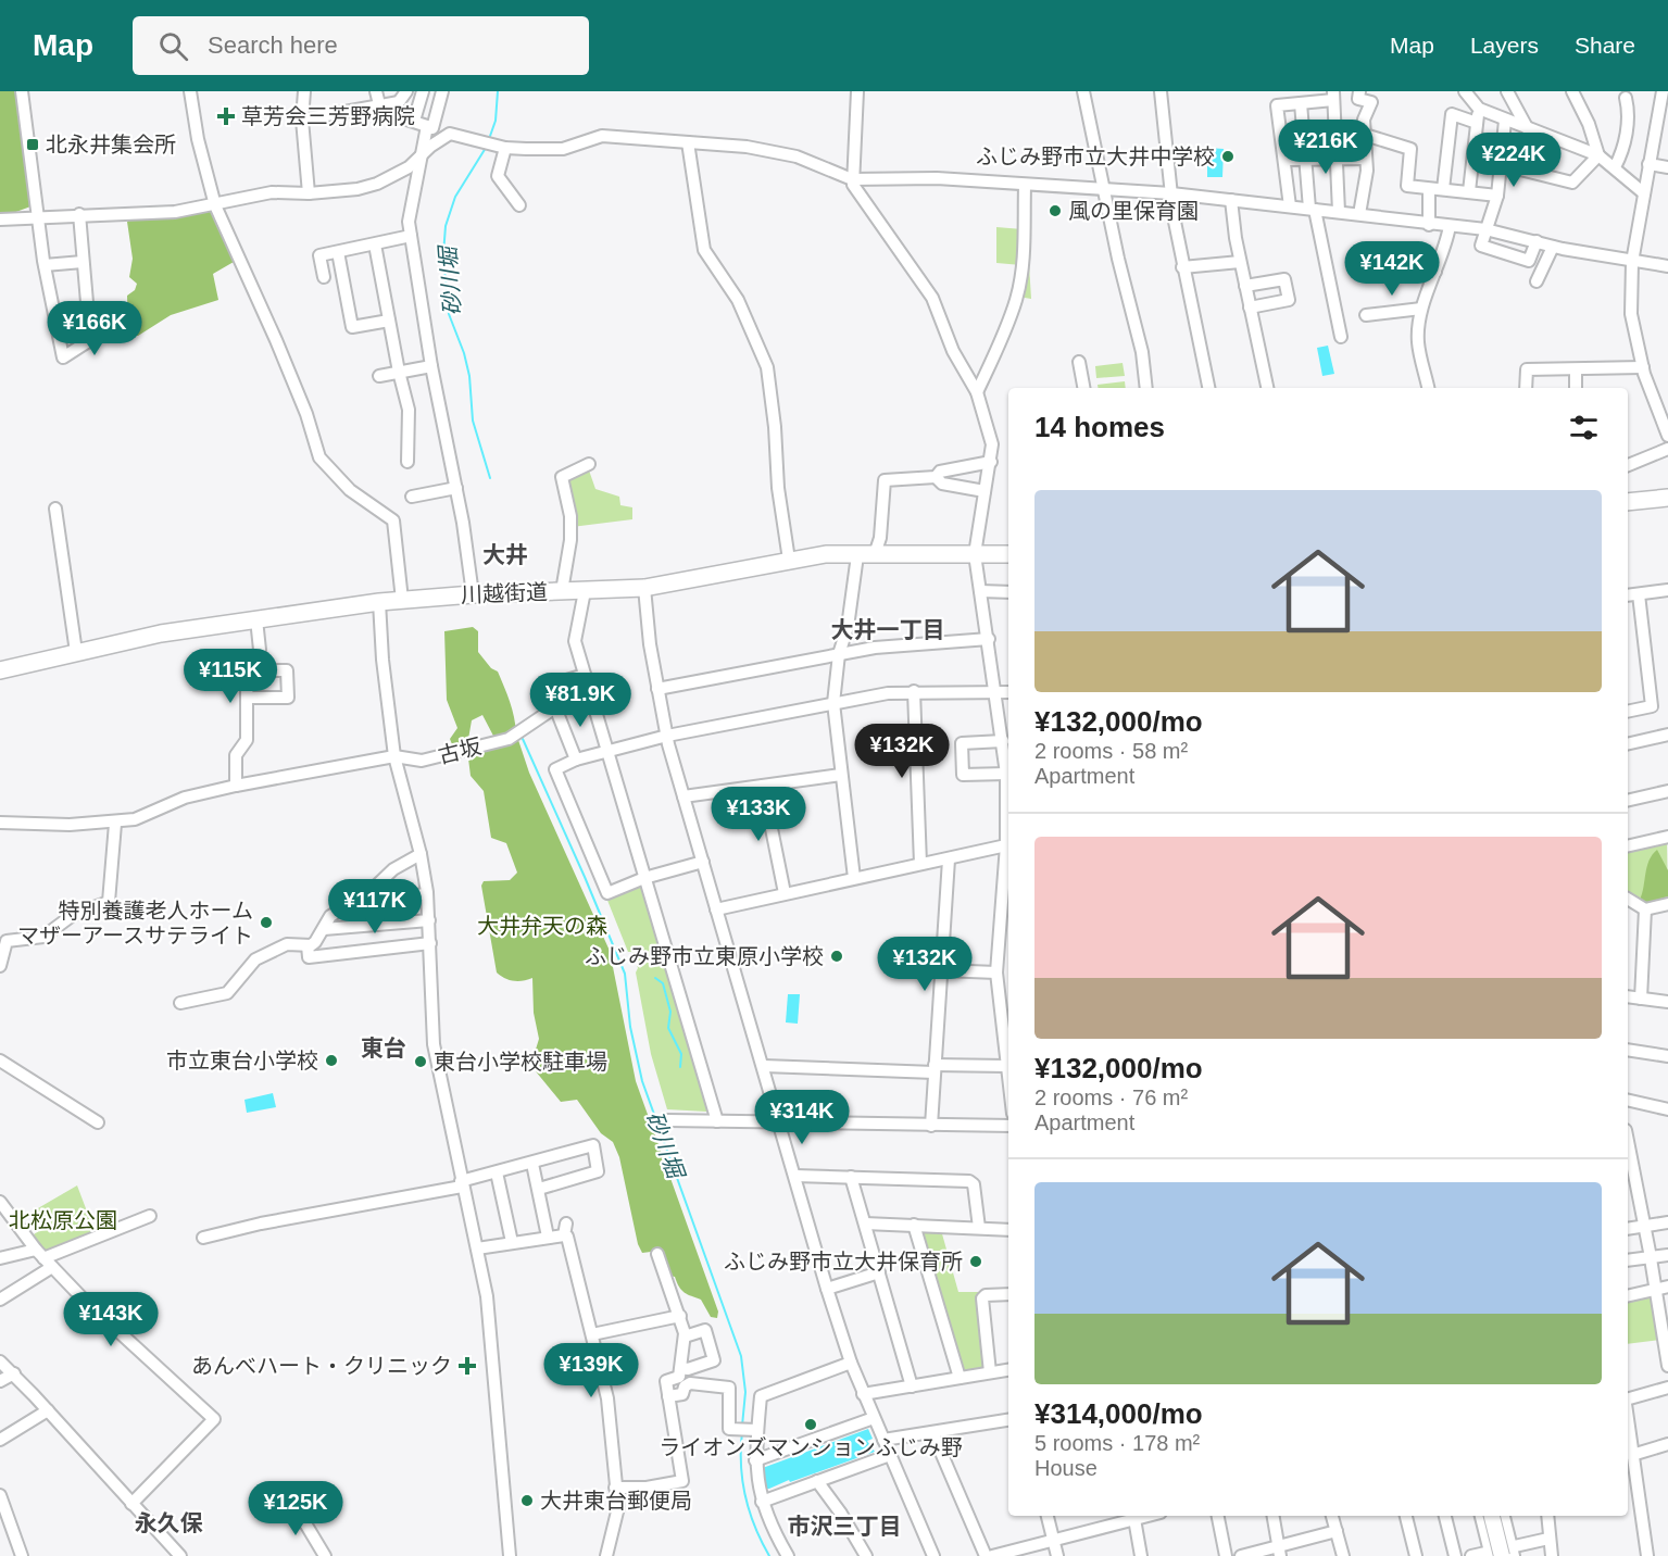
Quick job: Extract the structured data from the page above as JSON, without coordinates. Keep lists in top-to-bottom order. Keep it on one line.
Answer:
{"streets":{"highway":["川越街道"],"street":["古坂"]},"districts":["大井","大井一丁目","東台","永久保","市沢三丁目"],"water":["砂川堀"],"parks":["大井弁天の森","北松原公園"],"places":{"health":["草芳会三芳野病院","あんべハート・クリニック"],"transit":["北永井集会所"],"other":["ふじみ野市立大井中学校","風の里保育園","特別養護老人ホーム マザーアースサテライト","ふじみ野市立東原小学校","市立東台小学校","東台小学校駐車場","ふじみ野市立大井保育所","ライオンズマンションふじみ野","大井東台郵便局"]},"page":{"header":"Map","search":"Search here","nav":["Map","Layers","Share"],"price":["¥216K","¥224K","¥142K","¥166K","¥115K","¥81.9K","¥132K","¥133K","¥117K","¥132K","¥314K","¥143K","¥139K","¥125K"],"heading":"14 homes","list":[{"name":"¥132,000/mo","note":"2 rooms · 58 m² · Apartment"},{"name":"¥132,000/mo","note":"2 rooms · 76 m² · Apartment"},{"name":"¥314,000/mo","note":"5 rooms · 178 m² · House"}]}}
